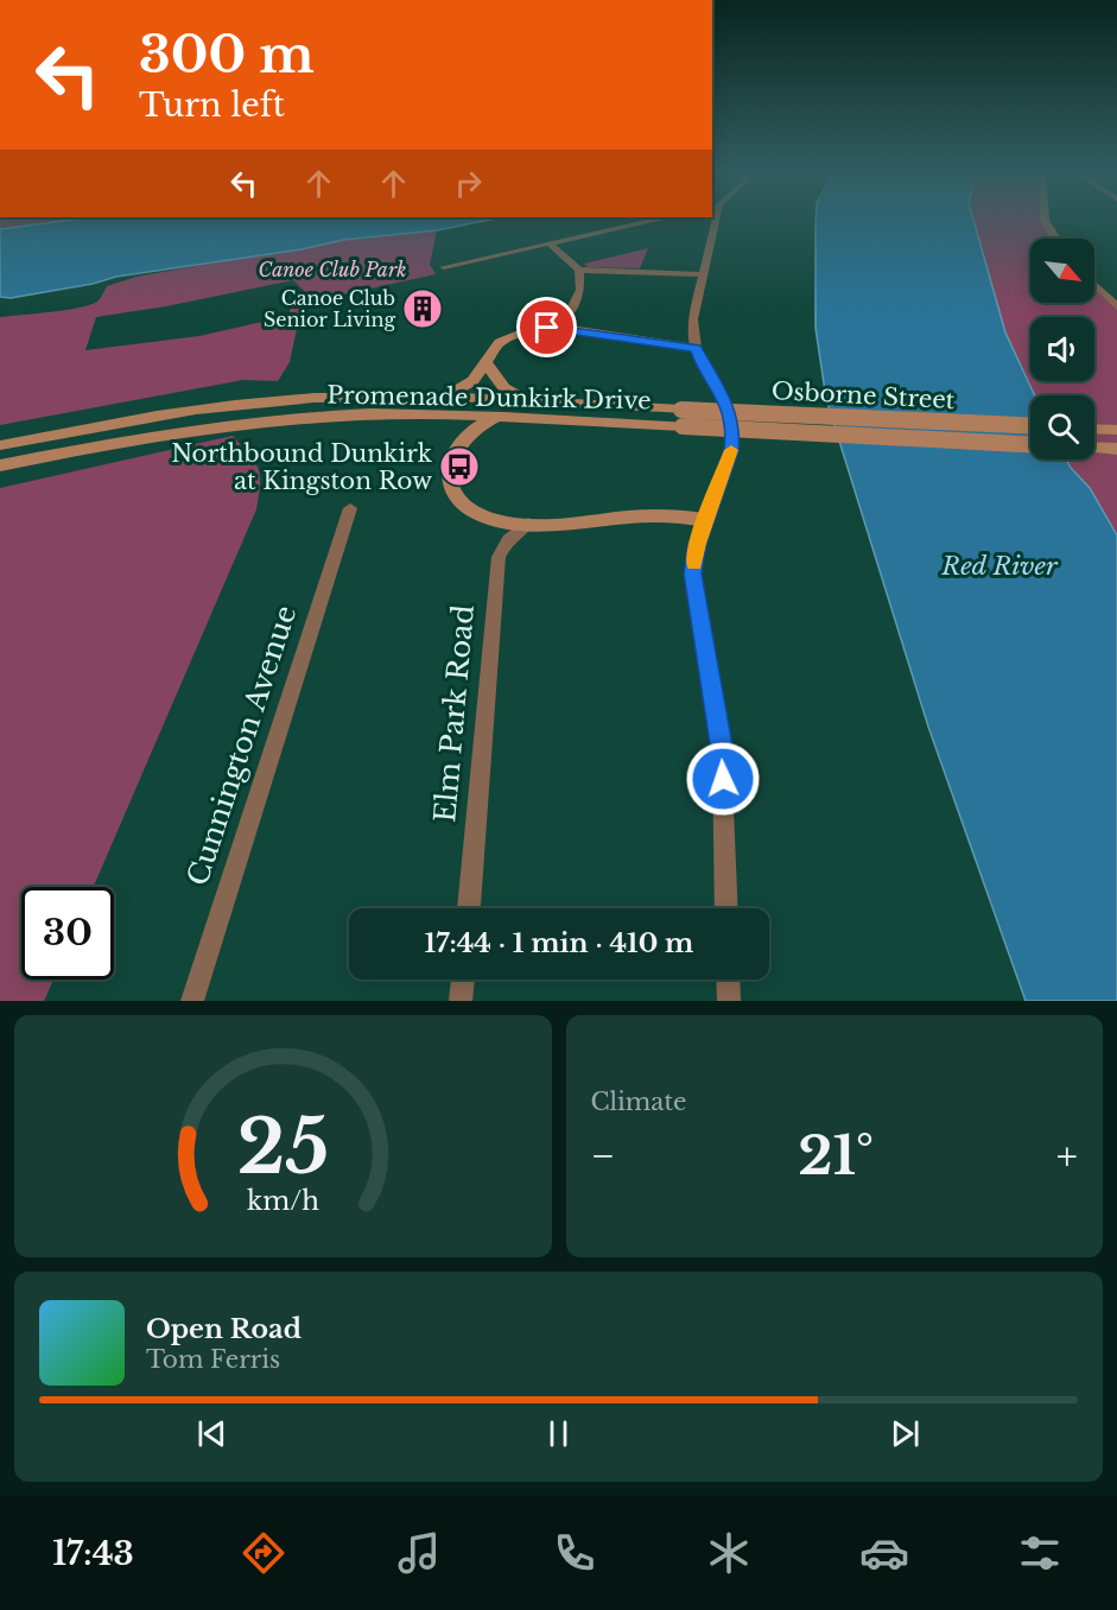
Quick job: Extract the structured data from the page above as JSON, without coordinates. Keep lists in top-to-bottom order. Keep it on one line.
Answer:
{"streets":{"main road":["Osborne Street","Promenade Dunkirk Drive"],"street":["Elm Park Road","Cunnington Avenue"]},"crossings":[["Osborne Street","Promenade Dunkirk Drive"]],"water":["Red River"],"parks":["Canoe Club Park"],"places":{"building":["Canoe Club Senior Living"],"bus stop":["Northbound Dunkirk at Kingston Row"]},"north":"bottom right","page":{"turn":["300 m","Turn left"],"limit":"30","trip":"17:44 · 1 min · 410 m","tile":"Climate","heat":["−","21°","+"],"song":["Open Road","Tom Ferris"],"tabs":"17:43","gauge":["25","km/h"]}}
